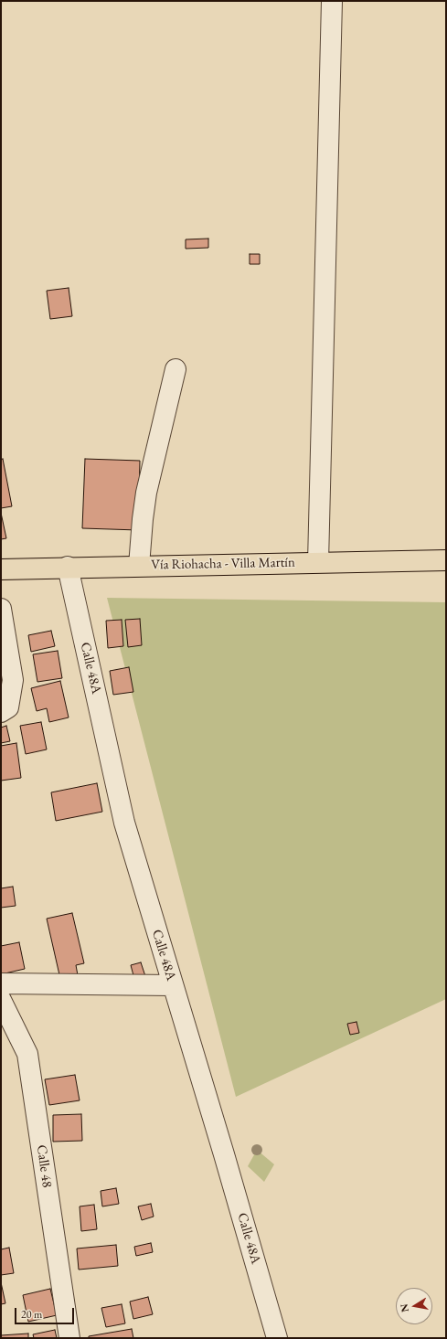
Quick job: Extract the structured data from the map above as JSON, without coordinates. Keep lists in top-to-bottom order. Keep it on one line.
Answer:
{"streets":{"main road":["Vía Riohacha - Villa Martín"],"street":["Calle 48A","Calle 48"]},"crossings":[["Vía Riohacha - Villa Martín","Calle 48A"]],"scale_bar":"20 m","north":"left"}
